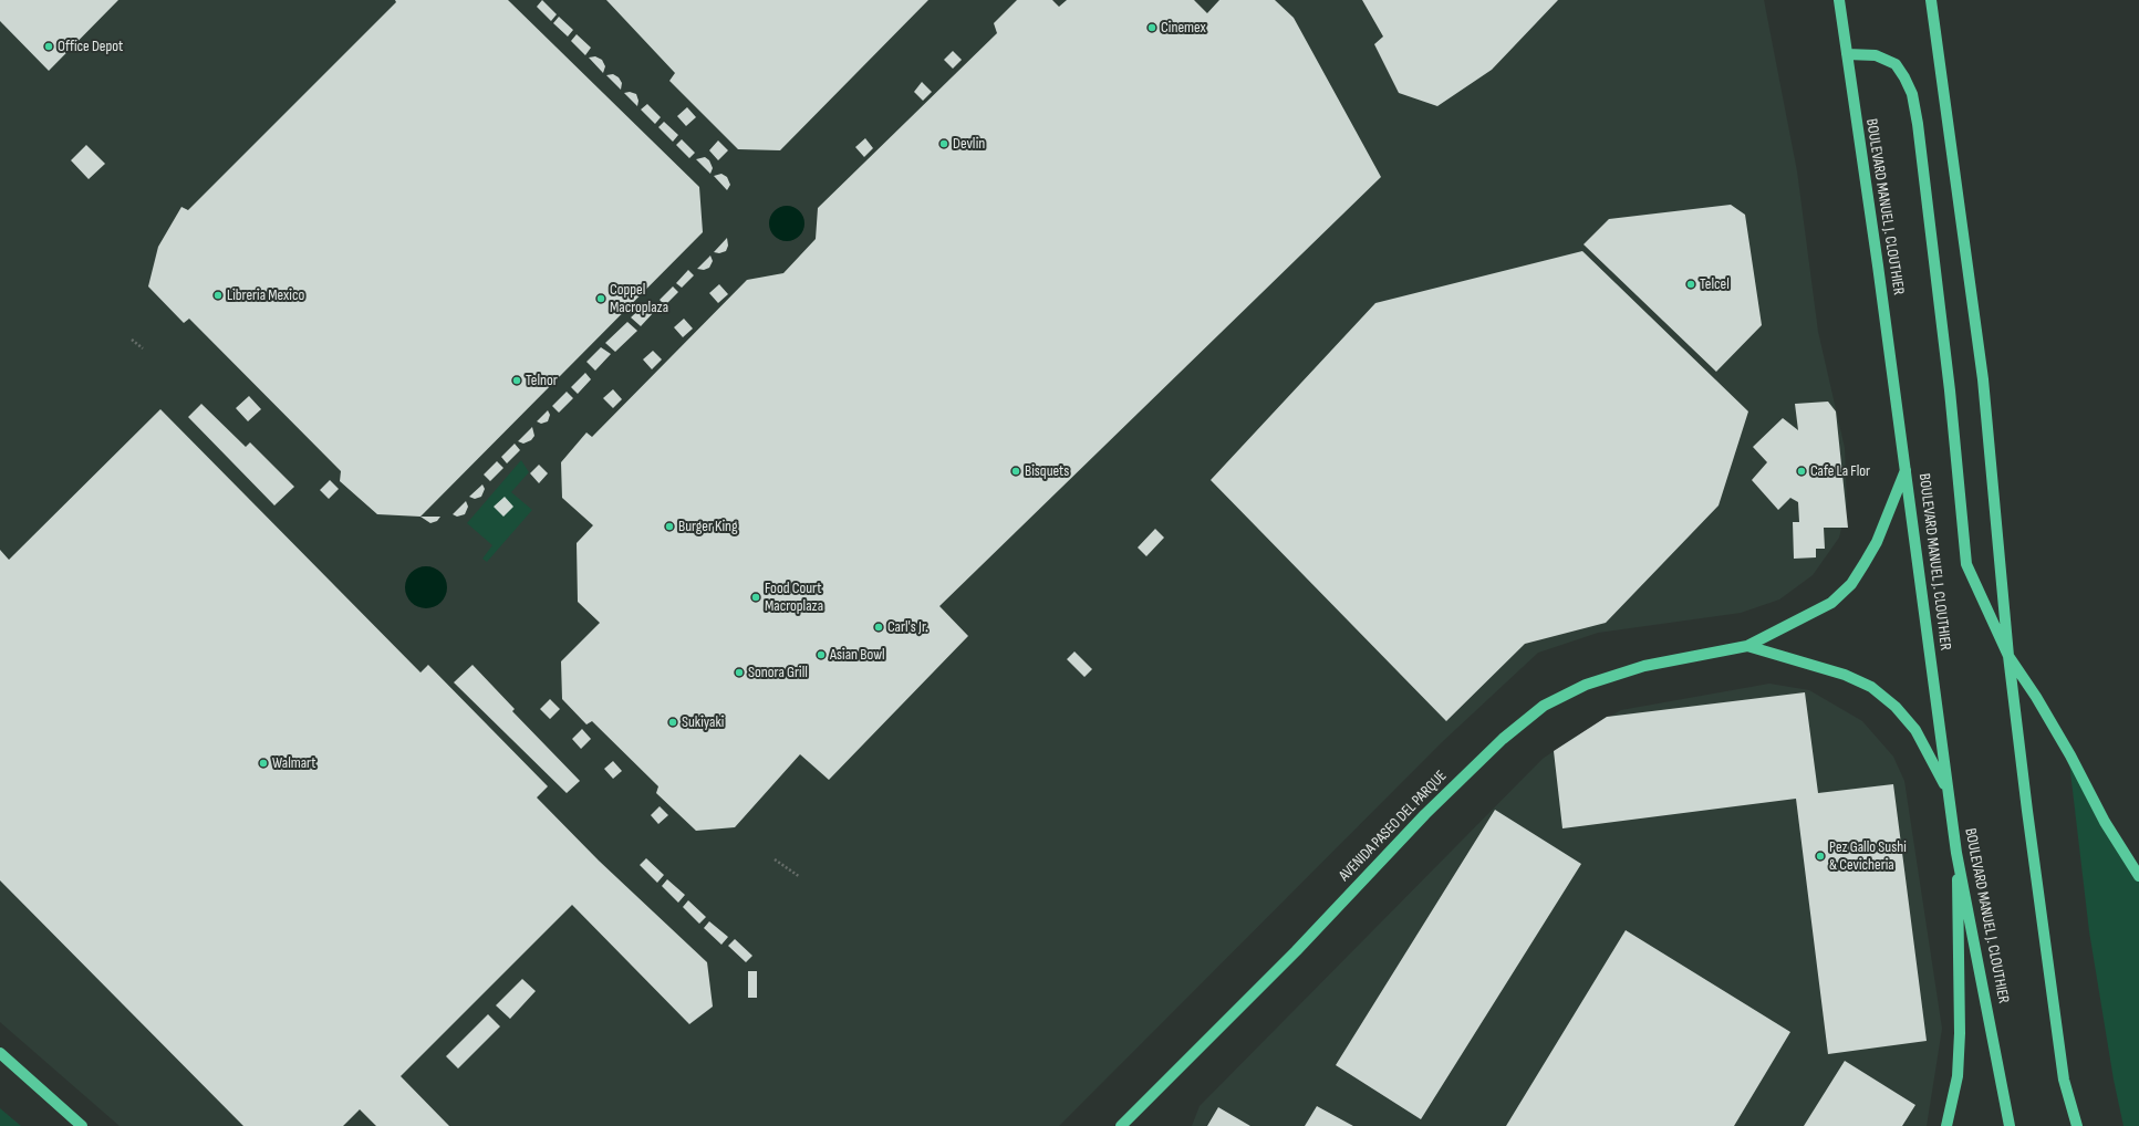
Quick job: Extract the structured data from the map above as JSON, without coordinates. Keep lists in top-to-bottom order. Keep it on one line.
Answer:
{"streets":{"main road":["BOULEVARD MANUEL J. CLOUTHIER","AVENIDA PASEO DEL PARQUE"]},"crossings":[["BOULEVARD MANUEL J. CLOUTHIER","AVENIDA PASEO DEL PARQUE"]],"places":["Cinemex","Office Depot","Devlin","Telcel","Libreria Mexico","Coppel Macroplaza","Telnor","Bisquets","Cafe La Flor","Burger King","Food Court Macroplaza","Carl's Jr.","Asian Bowl","Sonora Grill","Sukiyaki","Walmart","Pez Gallo Sushi & Cevicheria"]}
